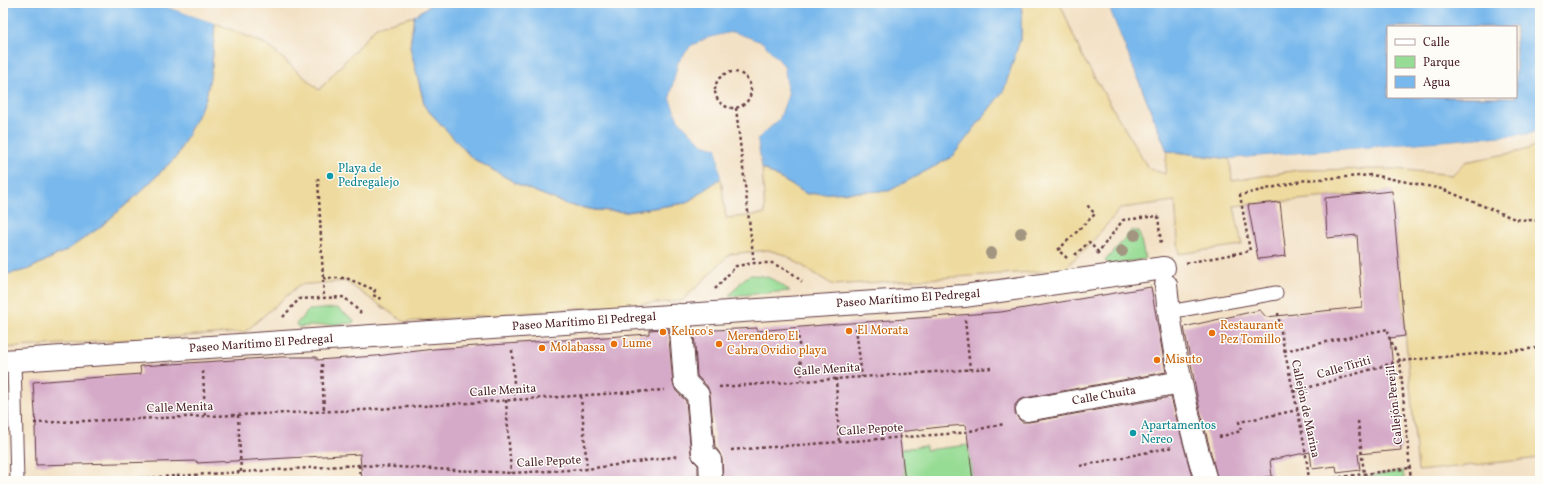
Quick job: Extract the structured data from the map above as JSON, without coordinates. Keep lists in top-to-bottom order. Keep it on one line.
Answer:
{"streets":{"street":["Paseo Marítimo El Pedregal","Calle Chuita"],"path":["Calle Tiriti","Calle Menita","Callejón Perejil","Callejón de Marina","Calle Pepote"]},"crossings":[["Calle Tiriti","Callejón Perejil"],["Calle Tiriti","Callejón de Marina"],["Callejón Perejil","Callejón de Marina"]],"places":["Playa de Pedregalejo","El Morata","Keluco's","Restaurante Pez Tomillo","Lume","Merendero El Cabra Ovidio playa","Molabassa","Misuto","Apartamentos Nereo"],"legend":["Calle","Parque","Agua"]}
